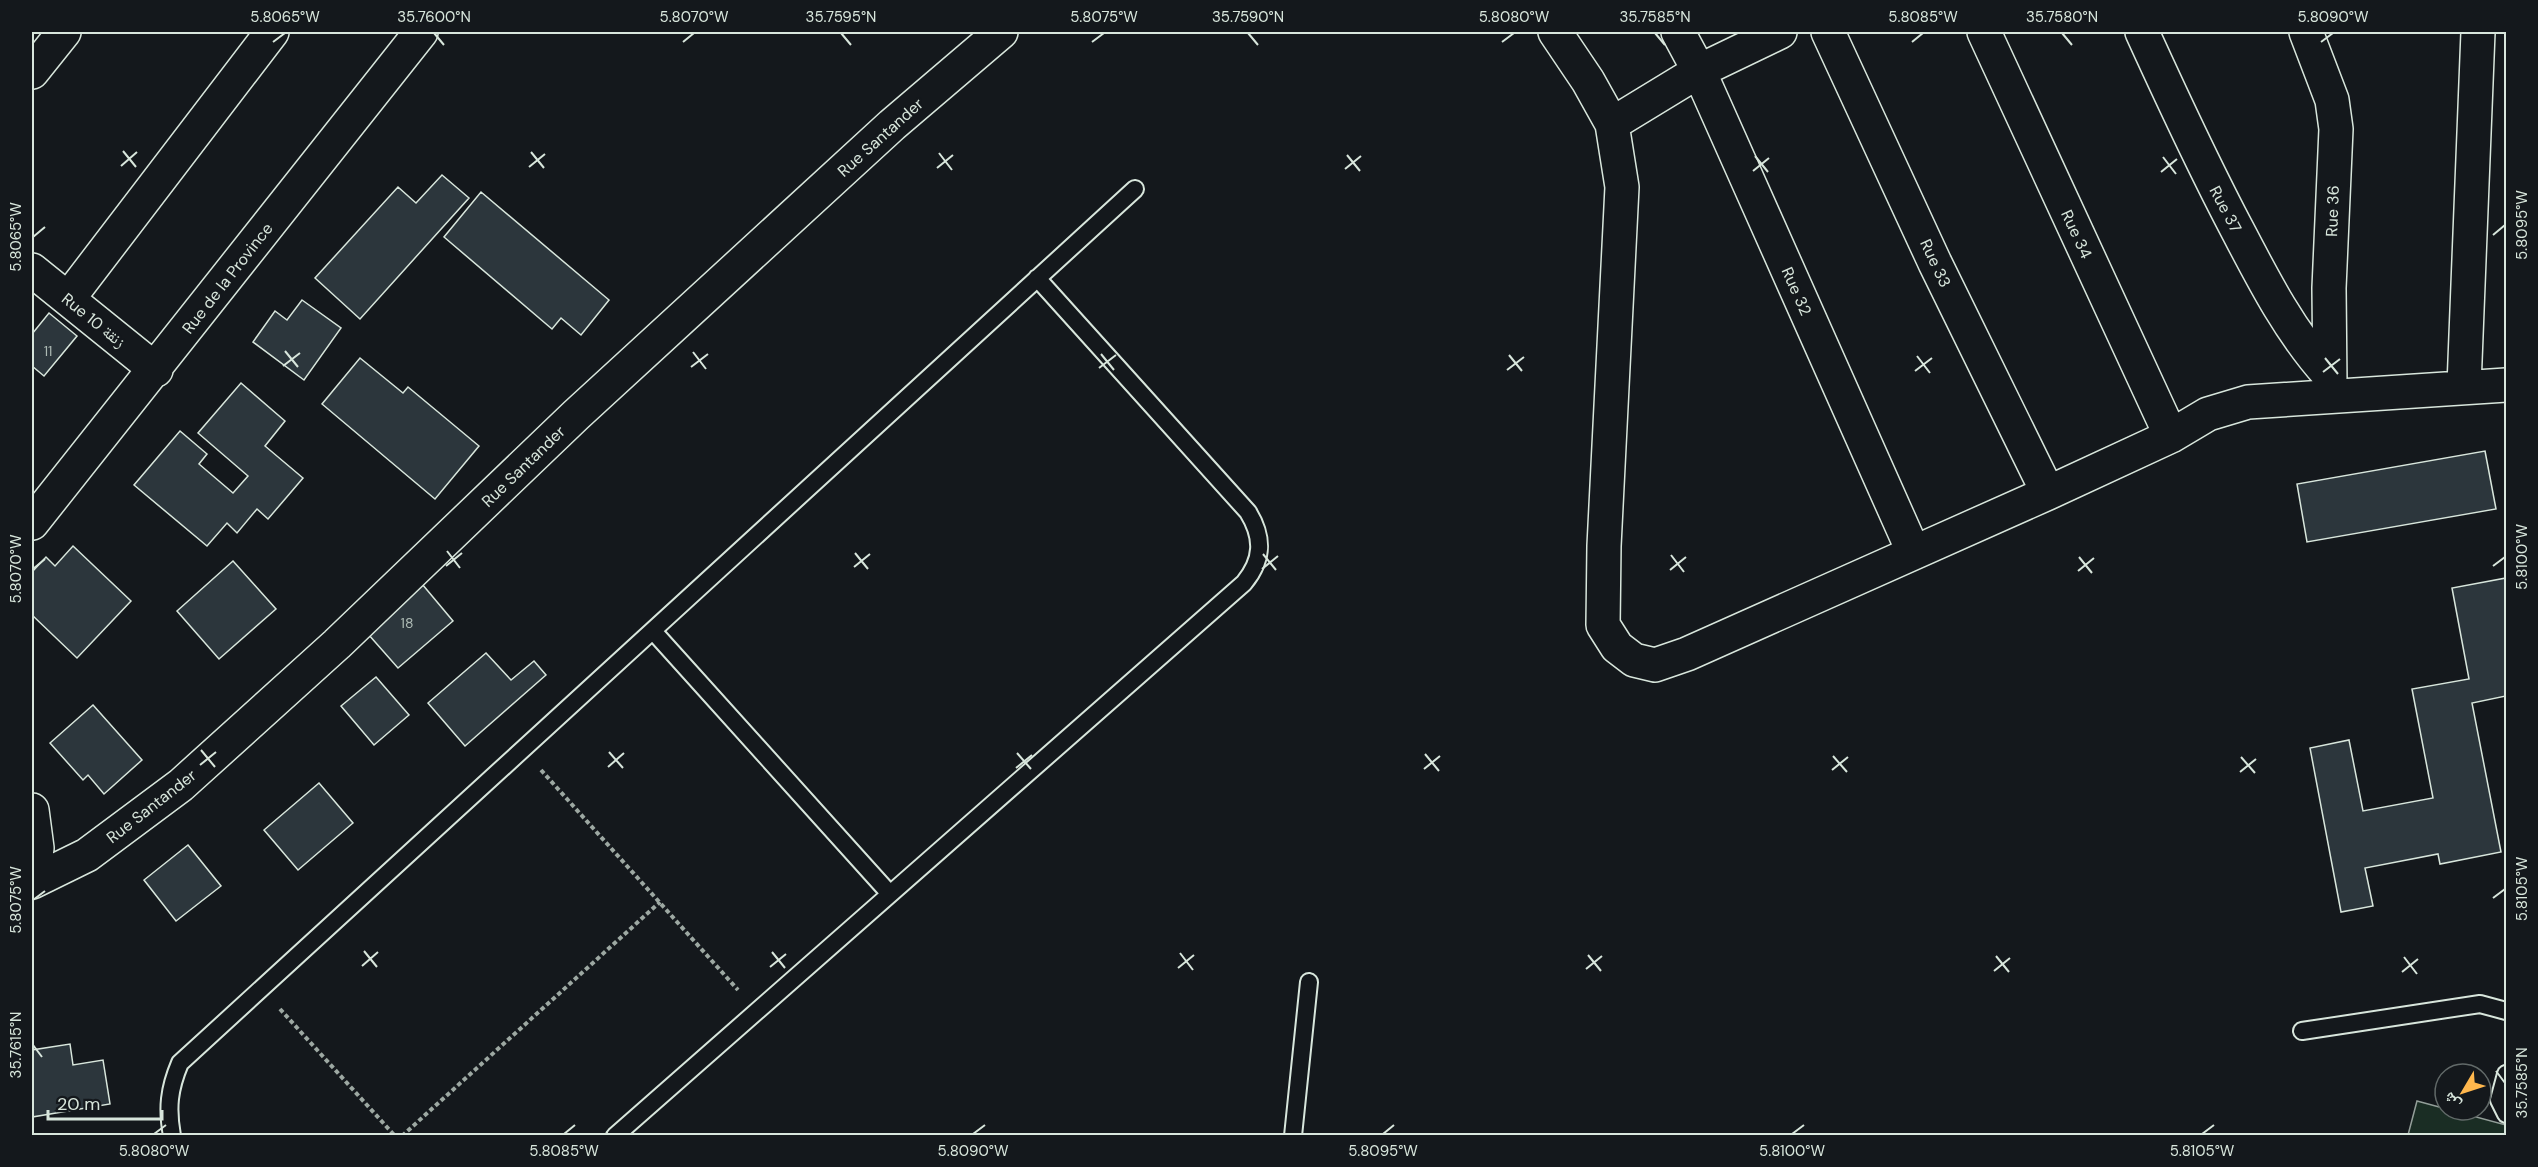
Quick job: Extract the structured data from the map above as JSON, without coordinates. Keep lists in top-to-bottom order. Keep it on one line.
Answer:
{"streets":{"street":["Rue Santander","Rue 37","Rue 36","Rue 34","Rue 33","Rue de la Province","Rue 32","Rue 10 زنقة"]},"crossings":[["Rue 37","Rue 36"],["Rue de la Province","Rue 10 زنقة"]],"house_numbers":["11","18"],"scale_bar":"20 m","north":"bottom left","coordinates":["5.8065°W","35.7600°N","5.8070°W","35.7595°N","5.8075°W","35.7590°N","5.8080°W","35.7585°N","5.8085°W","35.7580°N","5.8090°W","5.8095°W","5.8100°W","5.8105°W","35.7615°N"]}
